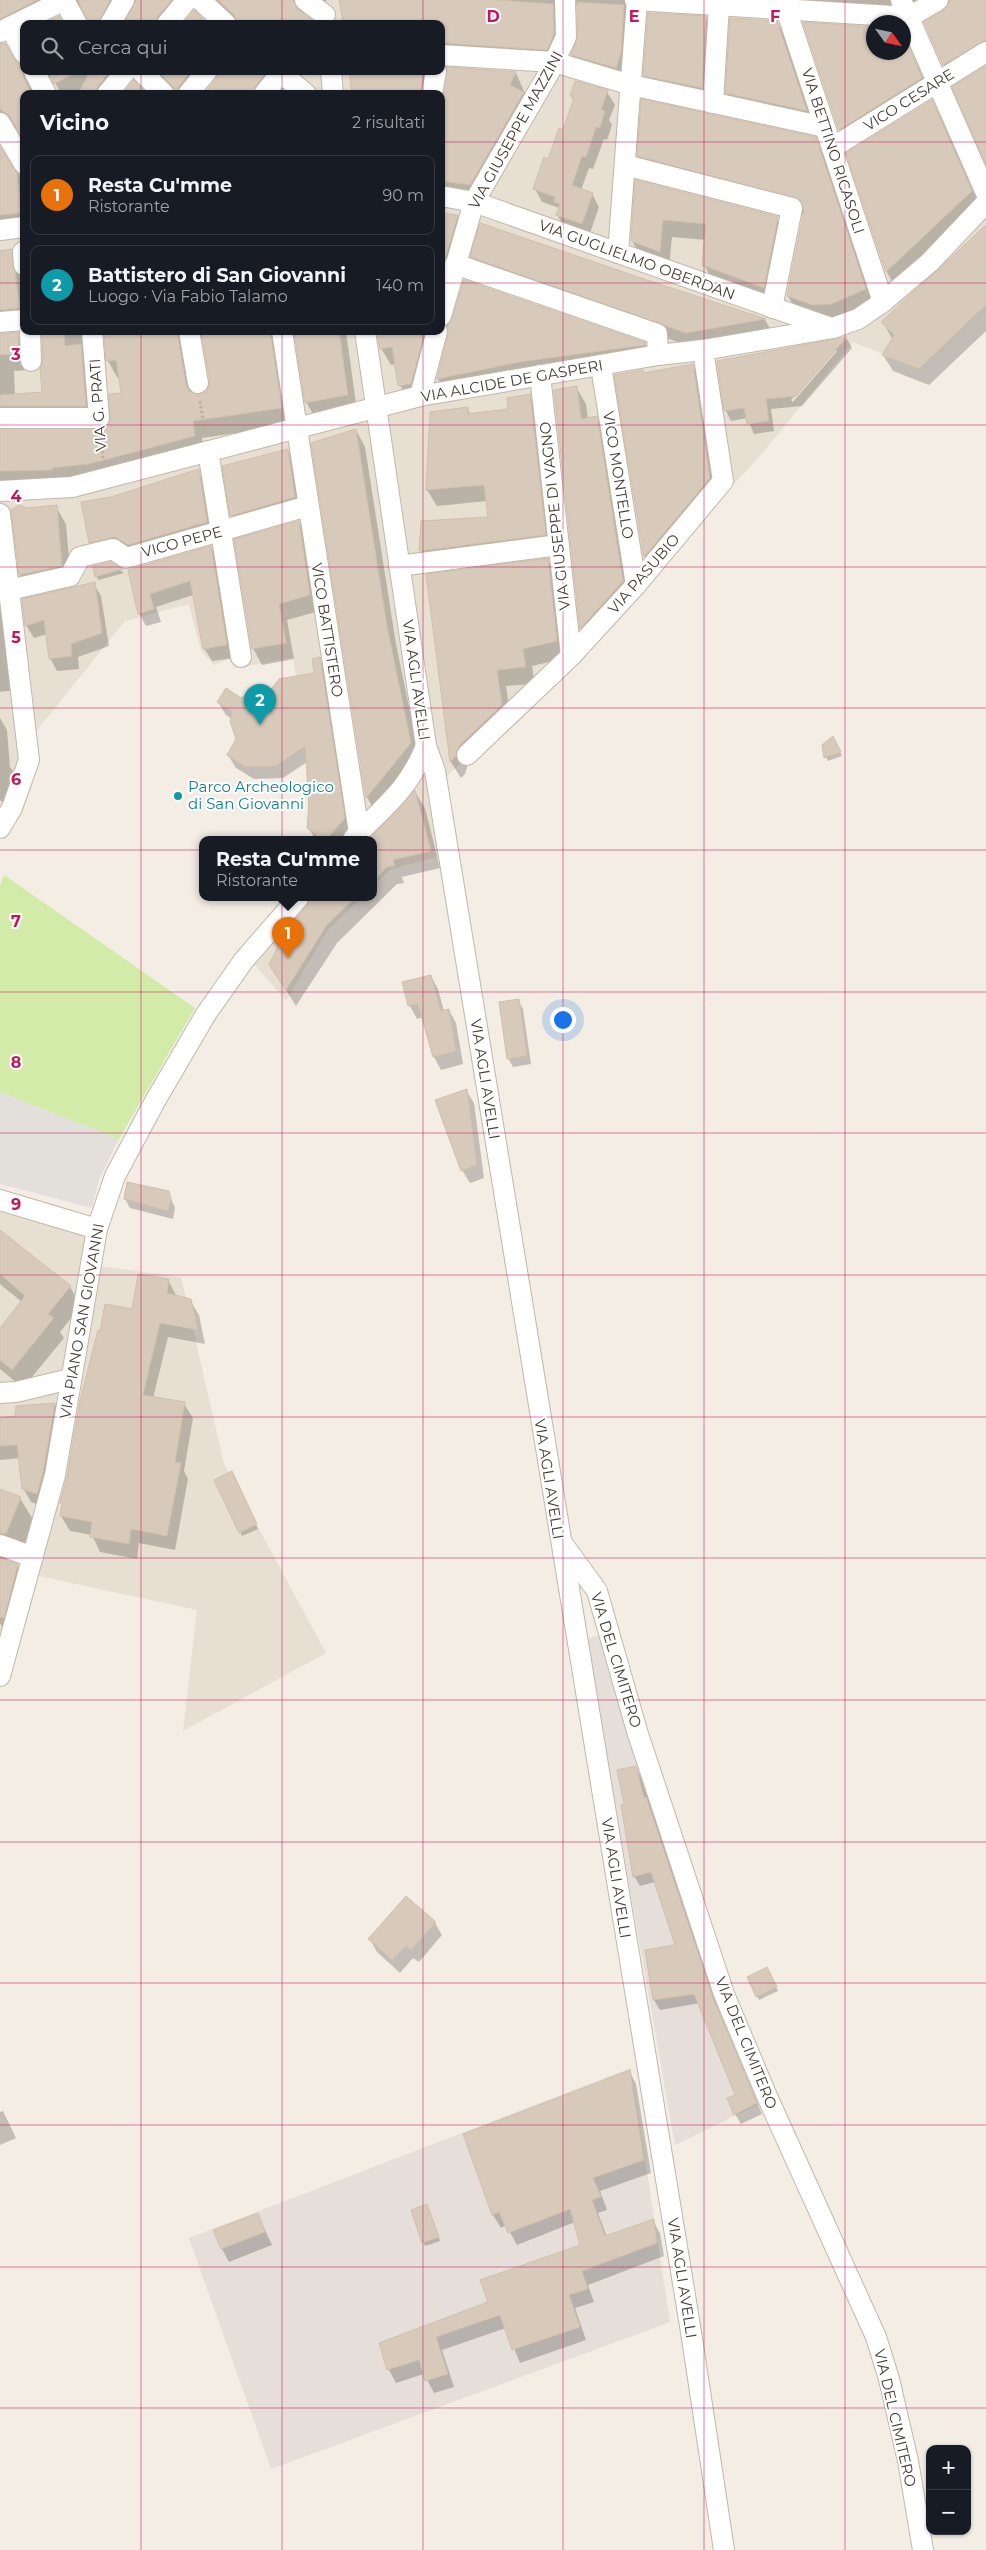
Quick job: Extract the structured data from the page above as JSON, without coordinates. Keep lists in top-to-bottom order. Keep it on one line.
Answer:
{"streets":{"street":["VICO CESARE","VIA GIUSEPPE MAZZINI","VIA BETTINO RICASOLI","VIA GUGLIELMO OBERDAN","VIA ALCIDE DE GASPERI","VIA G. PRATI","VICO MONTELLO","VIA GIUSEPPE DI VAGNO","VICO PEPE","VIA PASUBIO","VICO BATTISTERO","VIA AGLI AVELLI","VIA PIANO SAN GIOVANNI","VIA DEL CIMITERO"]},"crossings":[["VICO CESARE","VIA BETTINO RICASOLI"],["VIA GIUSEPPE MAZZINI","VIA GUGLIELMO OBERDAN"],["VIA BETTINO RICASOLI","VIA ALCIDE DE GASPERI"],["VIA GUGLIELMO OBERDAN","VIA ALCIDE DE GASPERI"],["VIA ALCIDE DE GASPERI","VIA G. PRATI"],["VIA ALCIDE DE GASPERI","VICO MONTELLO"],["VIA ALCIDE DE GASPERI","VIA GIUSEPPE DI VAGNO"],["VIA ALCIDE DE GASPERI","VIA PASUBIO"],["VIA ALCIDE DE GASPERI","VICO BATTISTERO"],["VIA ALCIDE DE GASPERI","VIA AGLI AVELLI"],["VICO MONTELLO","VIA PASUBIO"],["VIA GIUSEPPE DI VAGNO","VIA PASUBIO"],["VICO PEPE","VICO BATTISTERO"],["VIA AGLI AVELLI","VIA DEL CIMITERO"]],"places":["Parco Archeologico di San Giovanni"],"north":"bottom right","page":{"search":"Cerca qui","heading":["Vicino","2 risultati"],"list":[{"mark":"1","name":"Resta Cu'mme","note":"Ristorante","value":"90 m"},{"mark":"2","name":"Battistero di San Giovanni","note":"Luogo · Via Fabio Talamo","value":"140 m"}],"pins":["2","1"],"popup":["Resta Cu'mme","Ristorante"],"map_buttons":["+","−"]},"grid":{"columns":["D","E","F"],"rows":["3","4","5","6","7","8","9"]}}
